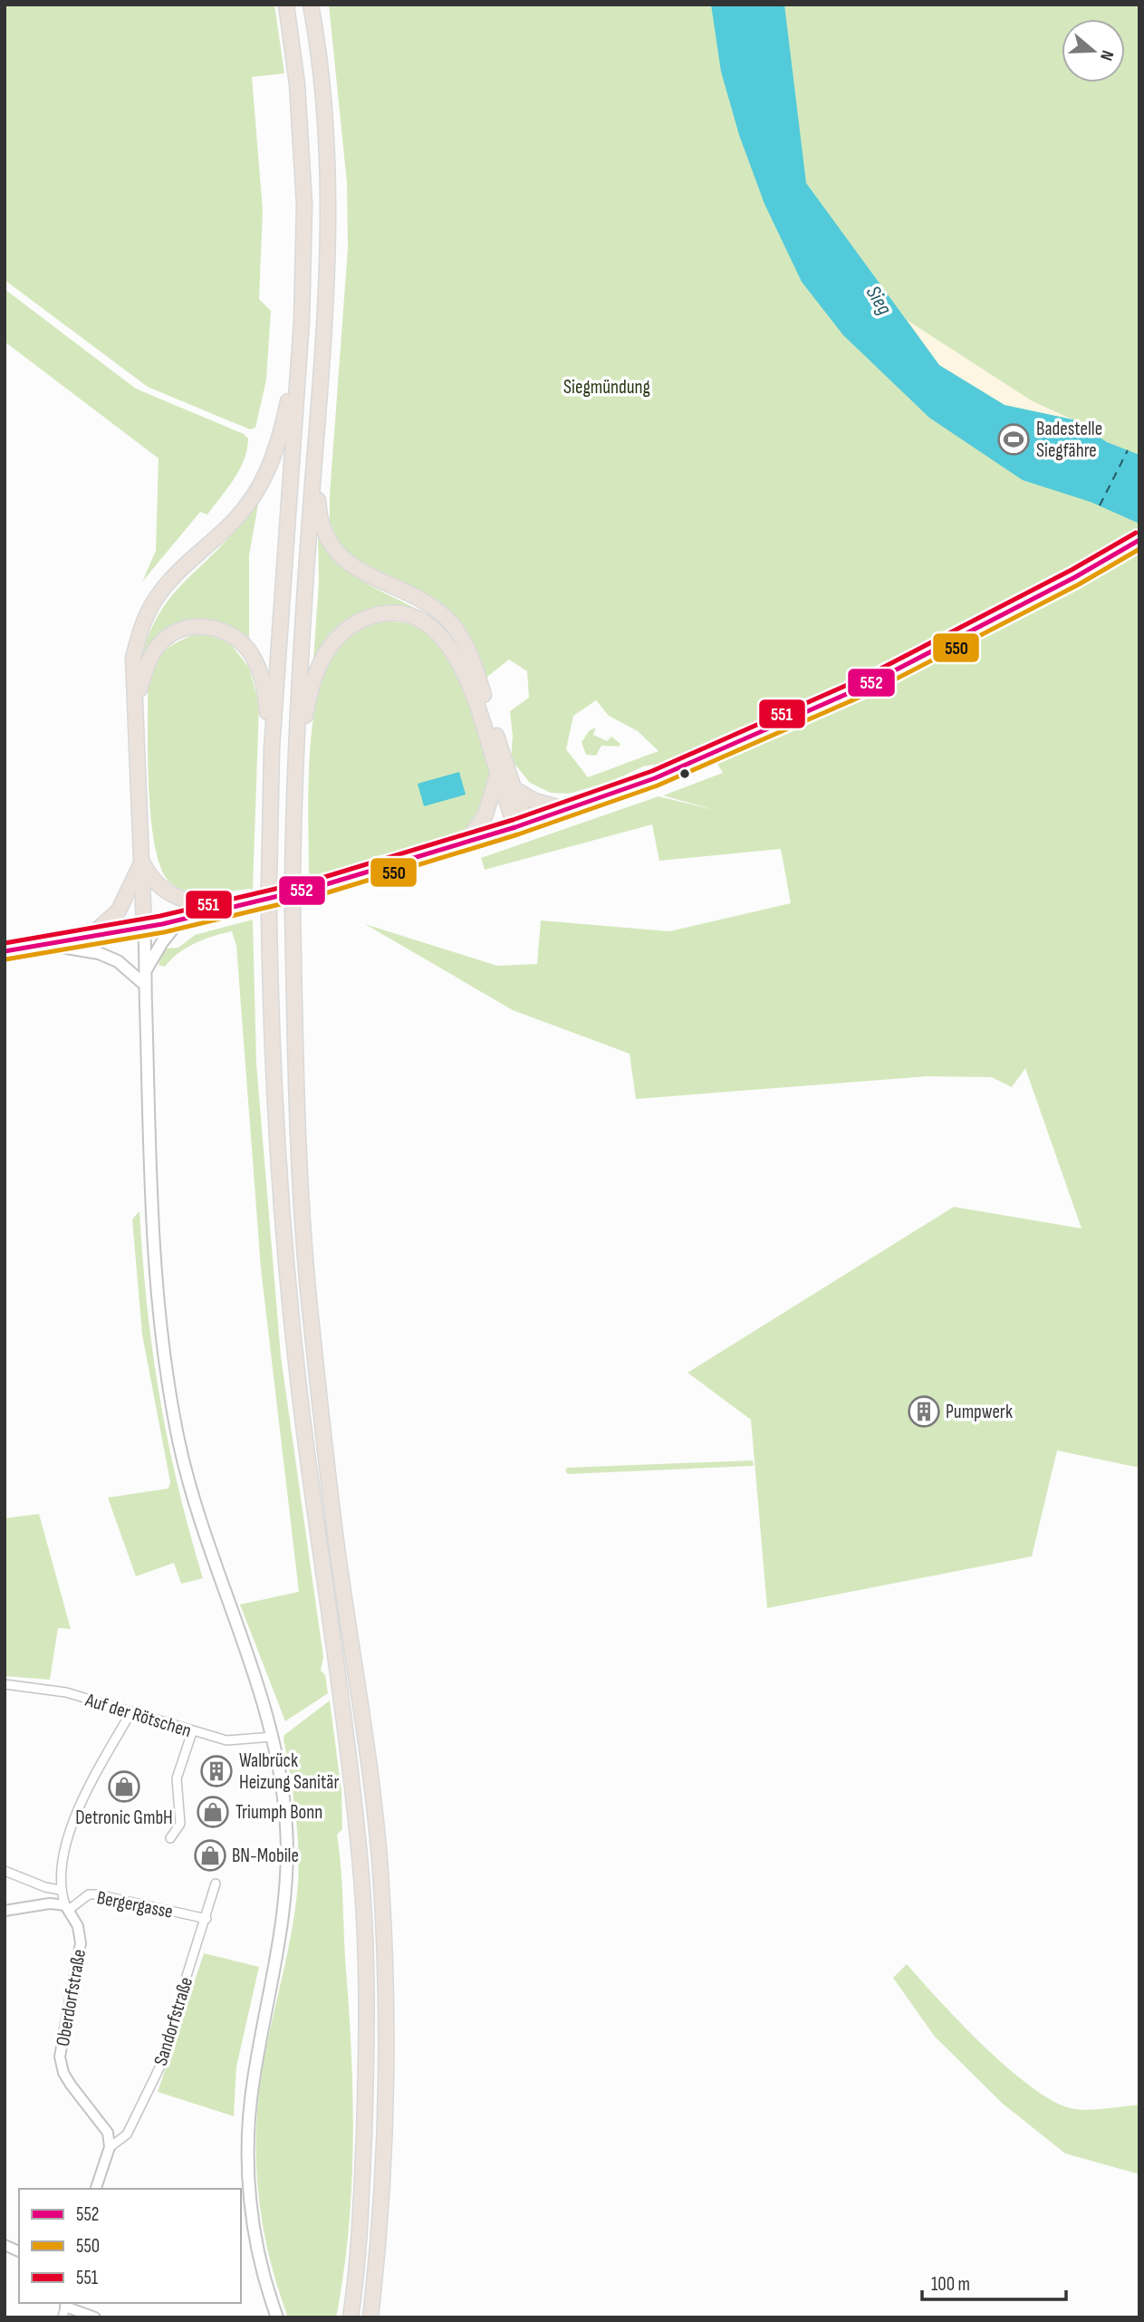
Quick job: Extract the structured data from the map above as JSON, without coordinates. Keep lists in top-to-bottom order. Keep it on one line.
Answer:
{"streets":{"street":["Auf der Rötschen","Bergergasse","Oberdorfstraße","Sandorfstraße"]},"crossings":[["Bergergasse","Oberdorfstraße"],["Bergergasse","Sandorfstraße"],["Oberdorfstraße","Sandorfstraße"]],"water":["Sieg"],"parks":["Siegmündung"],"places":{"sports":["Badestelle Siegfähre"],"building":["Pumpwerk","Walbrück Heizung Sanitär"],"shop":["Detronic GmbH","Triumph Bonn","BN-Mobile"]},"lines":["transit line 551","transit line 552","transit line 550"],"legend":["552","550","551"],"scale_bar":"100 m","north":"right"}
